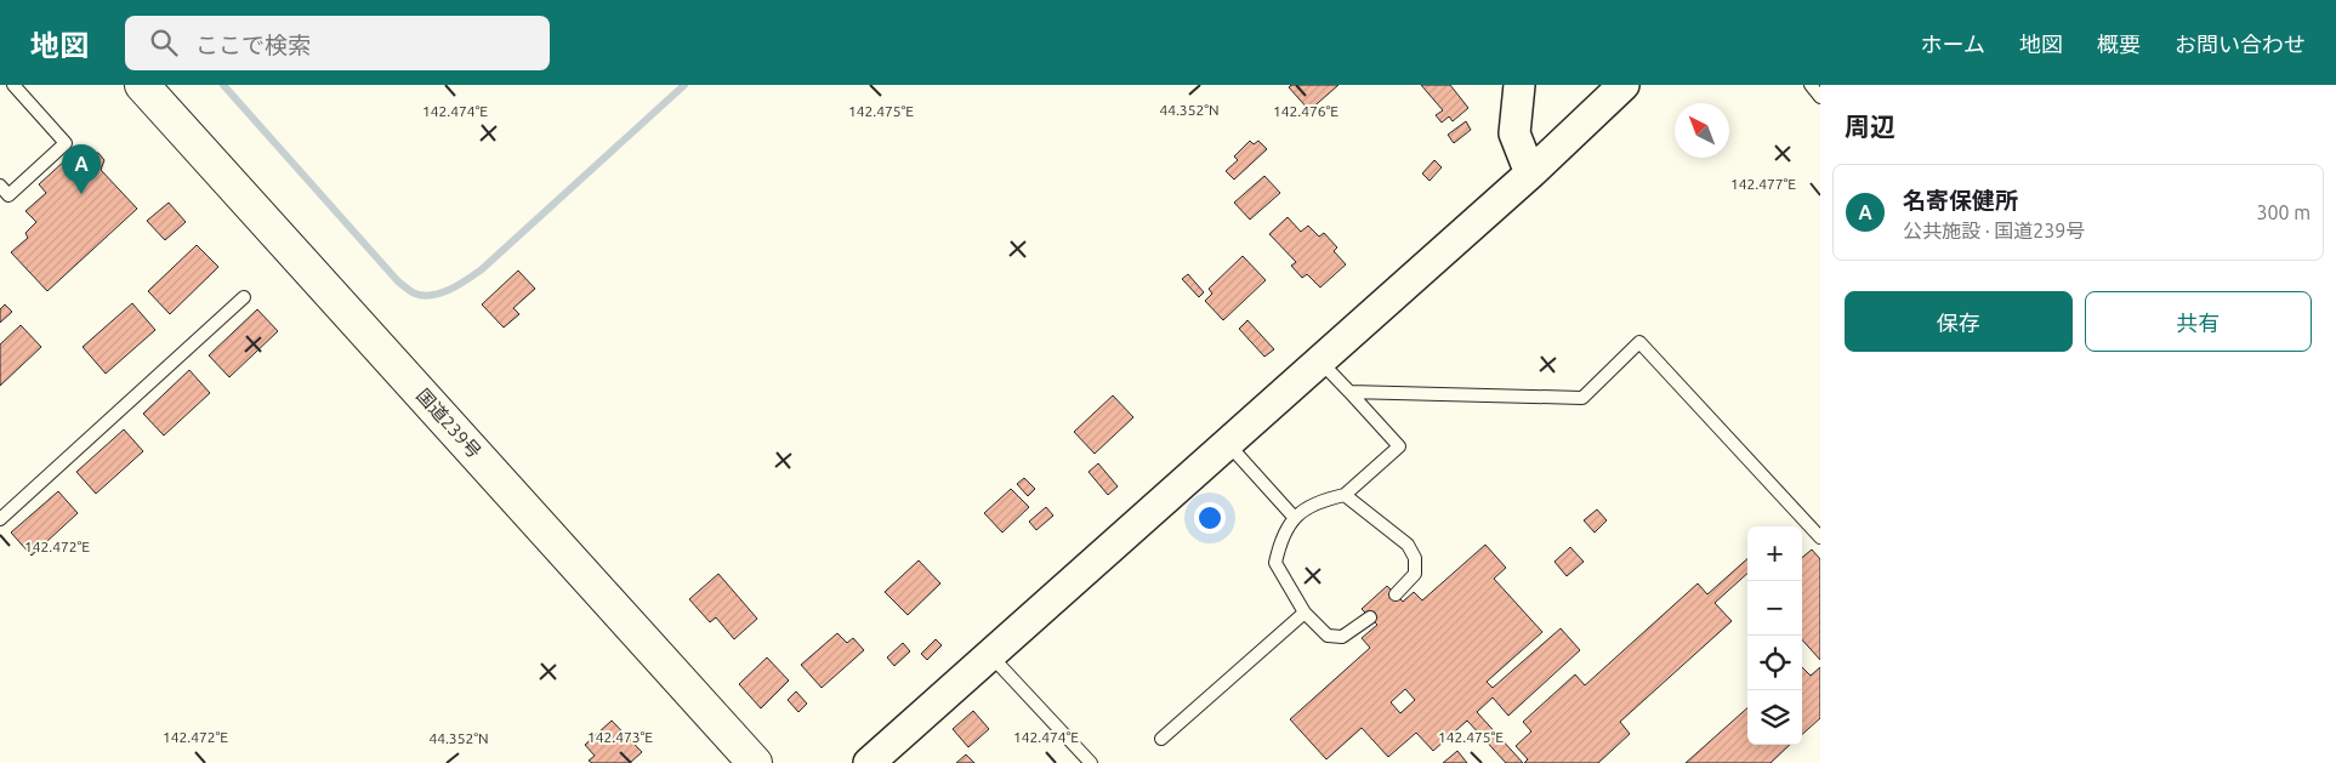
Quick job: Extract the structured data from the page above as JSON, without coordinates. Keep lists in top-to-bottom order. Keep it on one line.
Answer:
{"streets":{"highway":["国道239号"]},"north":"top left","page":{"header":"地図","search":"ここで検索","nav":["ホーム","地図","概要","お問い合わせ"],"heading":"周辺","pins":"A","list":[{"mark":"A","name":"名寄保健所","note":"公共施設 · 国道239号","value":"300 m"}],"buttons":["保存","共有"],"map_buttons":["+","−"]},"coordinates":["44.352°N","142.474°E","142.475°E","142.476°E","142.477°E","142.472°E","142.473°E"]}
